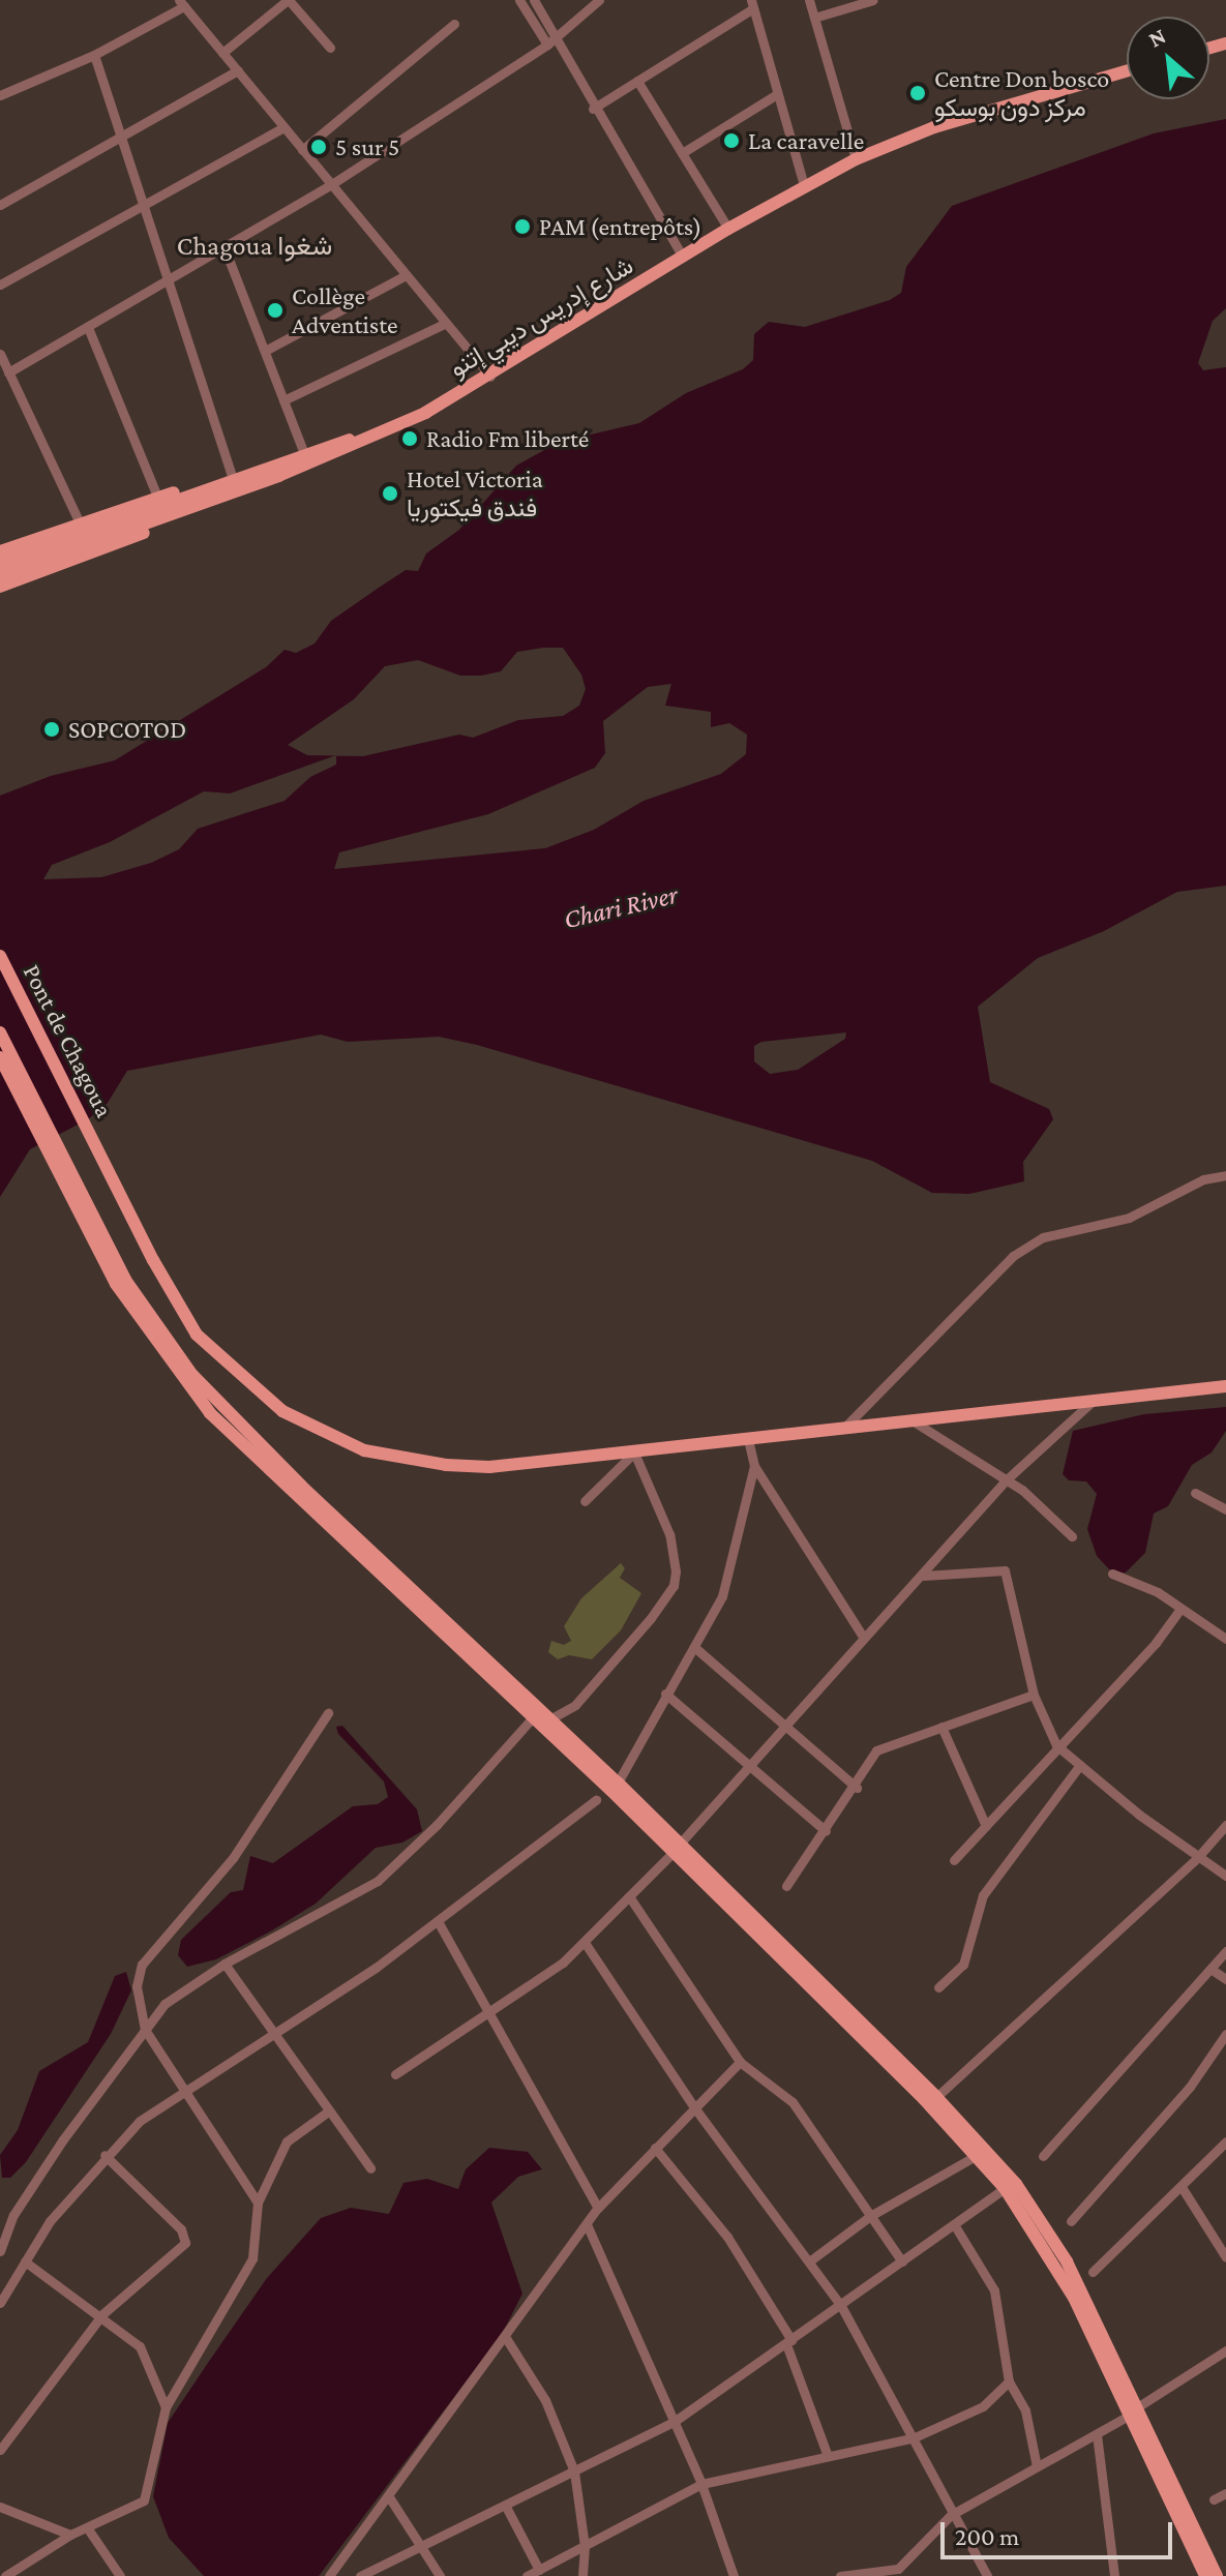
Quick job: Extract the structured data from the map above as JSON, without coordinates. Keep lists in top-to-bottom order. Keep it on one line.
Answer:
{"streets":{"main road":["شارع إدريس ديبي إتنو","Pont de Chagoua"]},"districts":["Chagoua شغوا"],"water":["Chari River"],"places":["Centre Don bosco مركز دون بوسكو","La caravelle","5 sur 5","PAM (entrepôts)","Collège Adventiste","Radio Fm liberté","Hotel Victoria فندق فيكتوريا","SOPCOTOD"],"scale_bar":"200 m","north":"top left"}
